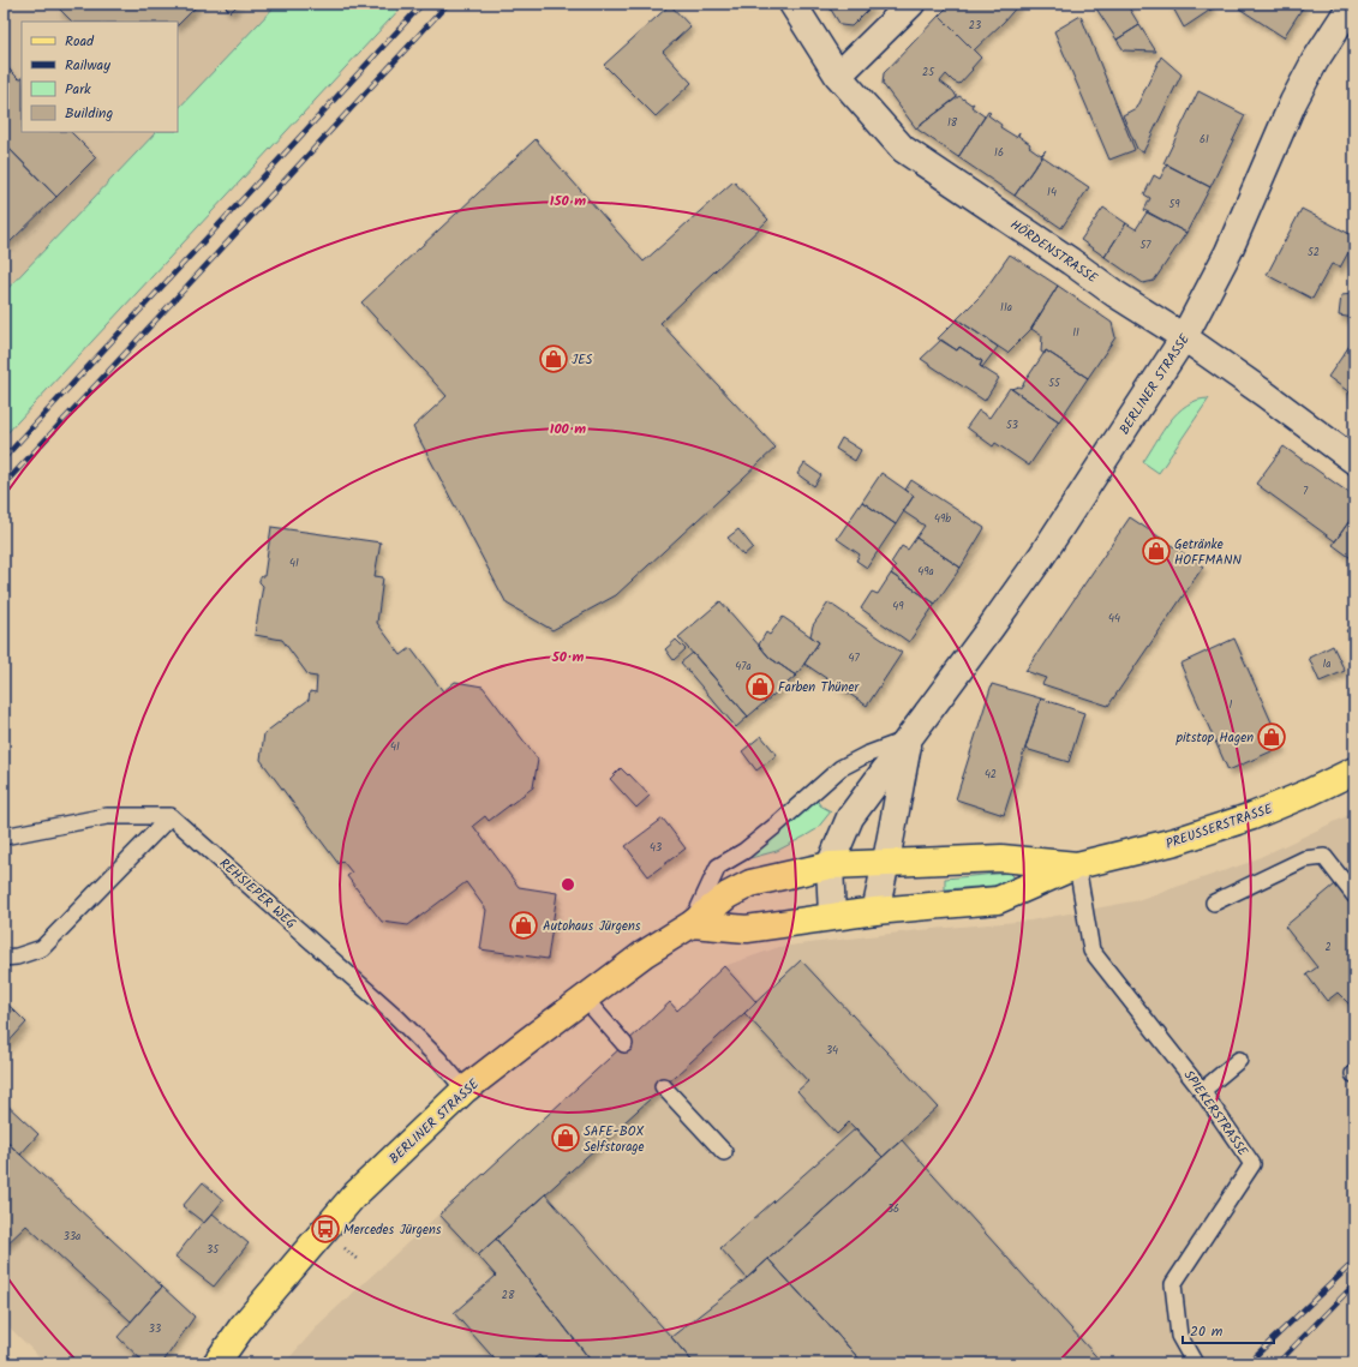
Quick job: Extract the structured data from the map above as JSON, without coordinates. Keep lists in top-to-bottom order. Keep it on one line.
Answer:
{"streets":{"main road":["BERLINER STRASSE","PREUSSERSTRASSE"],"street":["HÖRDENSTRASSE"],"lane":["REHSIEPER WEG","SPIEKERSTRASSE"]},"crossings":[["HÖRDENSTRASSE","BERLINER STRASSE"],["BERLINER STRASSE","PREUSSERSTRASSE"],["BERLINER STRASSE","REHSIEPER WEG"],["PREUSSERSTRASSE","SPIEKERSTRASSE"]],"places":{"shop":["JES","Getränke HOFFMANN","Farben Thüner","pitstop Hagen","Autohaus Jürgens","SAFE-BOX Selfstorage"],"bus stop":["Mercedes Jürgens"]},"house_numbers":["23","25","18","61","16","14","59","57","52","11a","11","55","53","7","49b","41","49a","49","44","47","1a","47a","1","41","42","43","2","34","36","33a","35","28","33"],"legend":["Road","Railway","Park","Building"],"scale_bar":"20 m","rings":["150 m","100 m","50 m"]}
